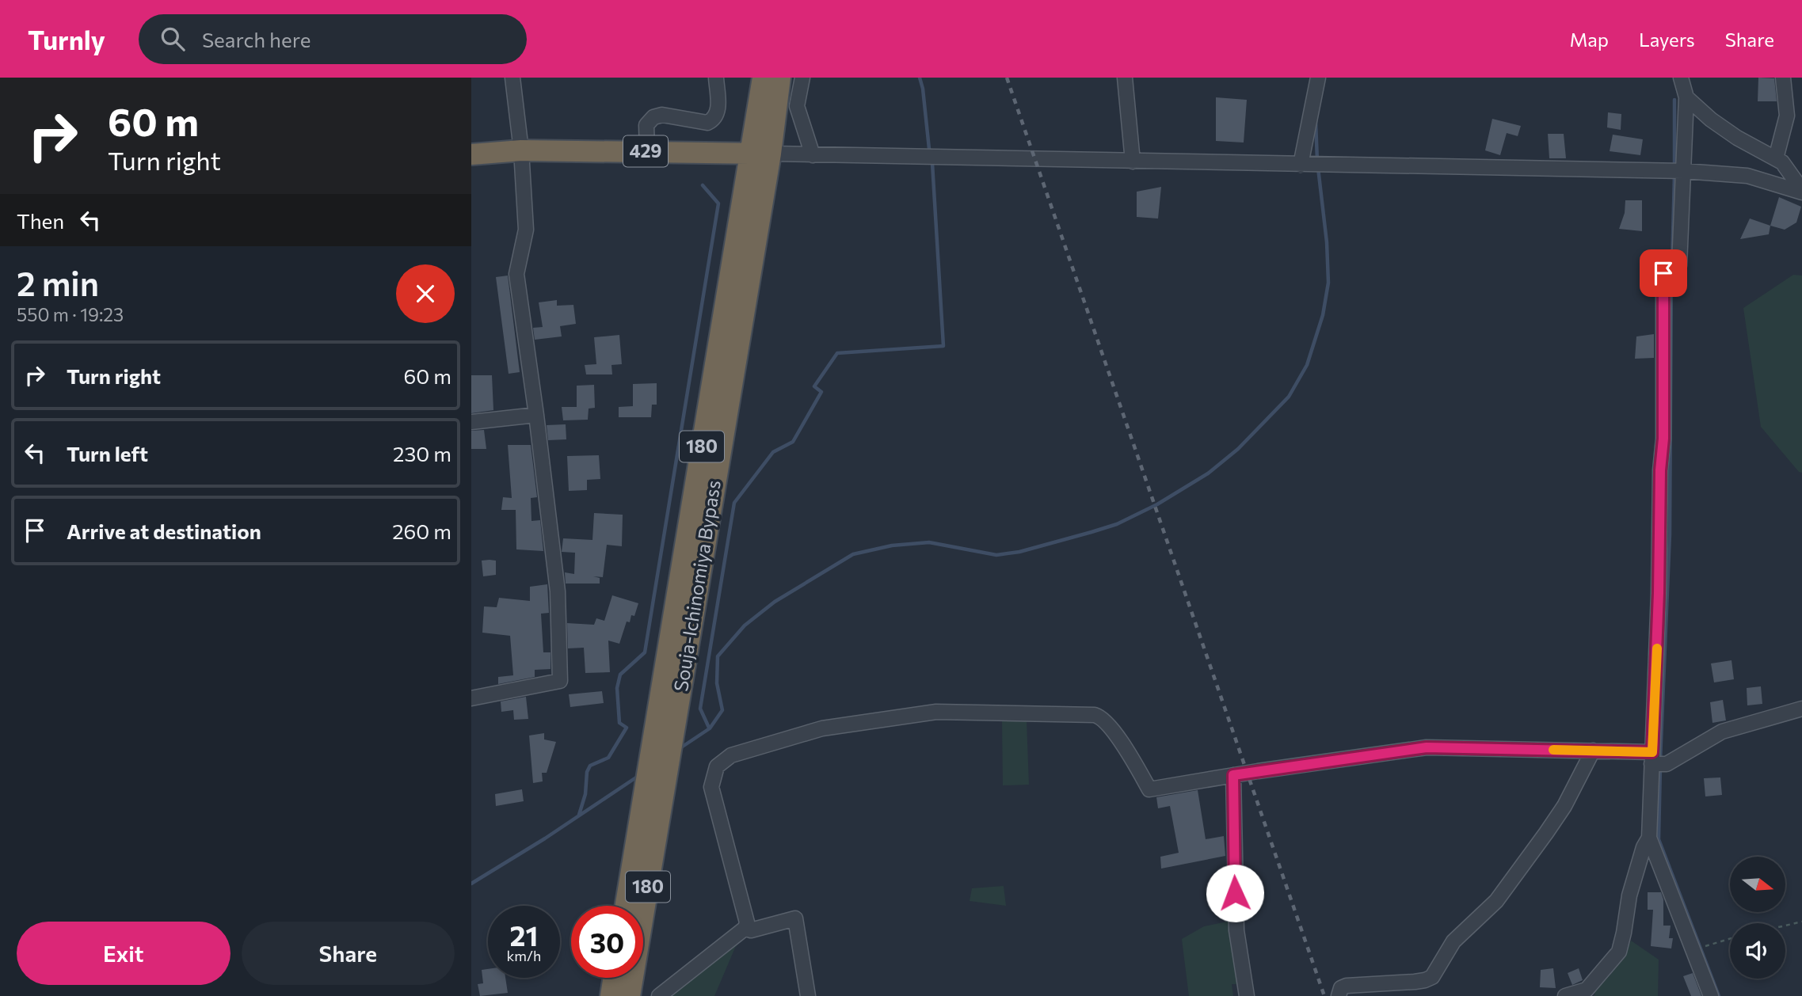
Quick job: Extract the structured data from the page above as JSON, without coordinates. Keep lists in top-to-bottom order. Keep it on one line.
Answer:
{"streets":{"highway":["429","180","Souja-Ichinomiya Bypass"]},"crossings":[["429","180"],["429","Souja-Ichinomiya Bypass"],["180","Souja-Ichinomiya Bypass"]],"north":"right","page":{"header":"Turnly","search":"Search here","nav":["Map","Layers","Share"],"turn":["60 m","Turn right"],"then":"Then","heading":["2 min","550 m · 19:23"],"list":[{"name":"Turn right","value":"60 m"},{"name":"Turn left","value":"230 m"},{"name":"Arrive at destination","value":"260 m"}],"speed":"21 km/h","limit":"30","buttons":["Exit","Share"]}}
